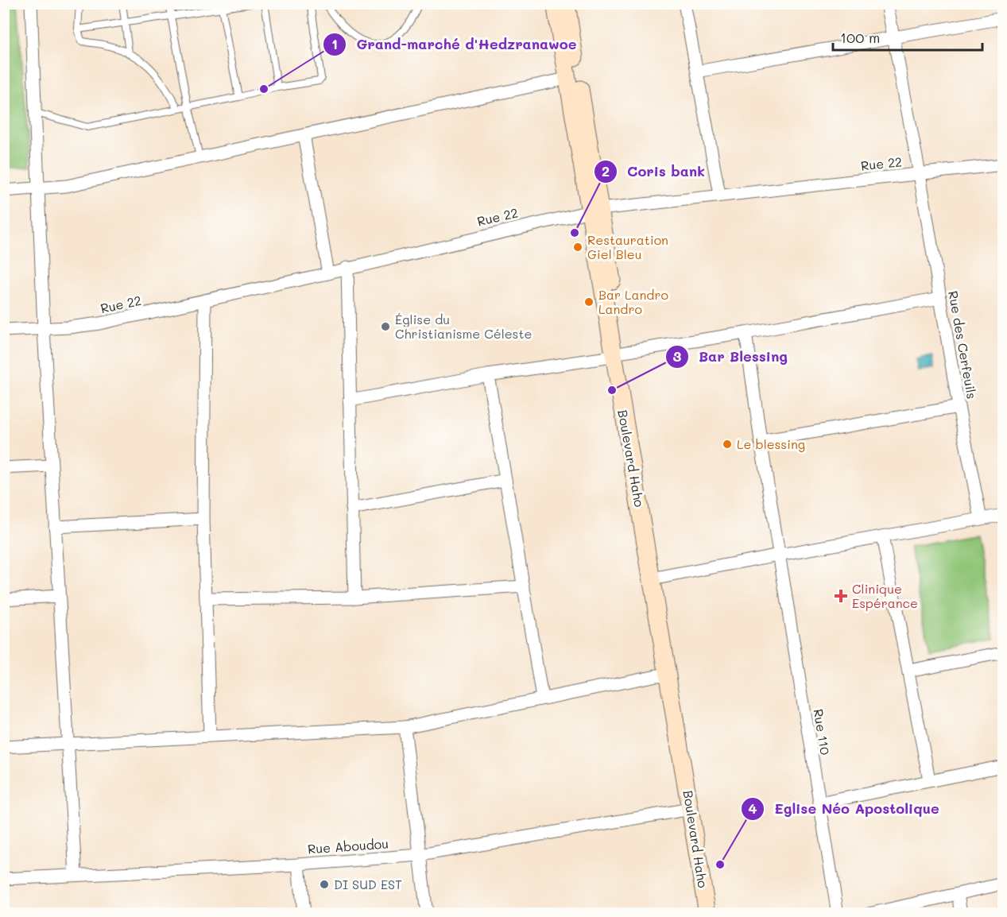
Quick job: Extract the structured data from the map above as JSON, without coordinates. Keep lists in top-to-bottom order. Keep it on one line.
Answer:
{"streets":{"main road":["Boulevard Haho"],"street":["Rue 22","Rue des Cerfeuils","Rue 110","Rue Aboudou"]},"crossings":[["Rue 22","Rue des Cerfeuils"],["Rue 22","Boulevard Haho"],["Boulevard Haho","Rue Aboudou"]],"places":{"other":["Grand-marché d'Hedzranawoe","Coris bank","Restauration Giel Bleu","Bar Landro Landro","Église du Christianisme Céleste","Bar Blessing","Le blessing","Eglise Néo Apostolique","DI SUD EST"],"health":["Clinique Espérance"]},"scale_bar":"100 m"}
